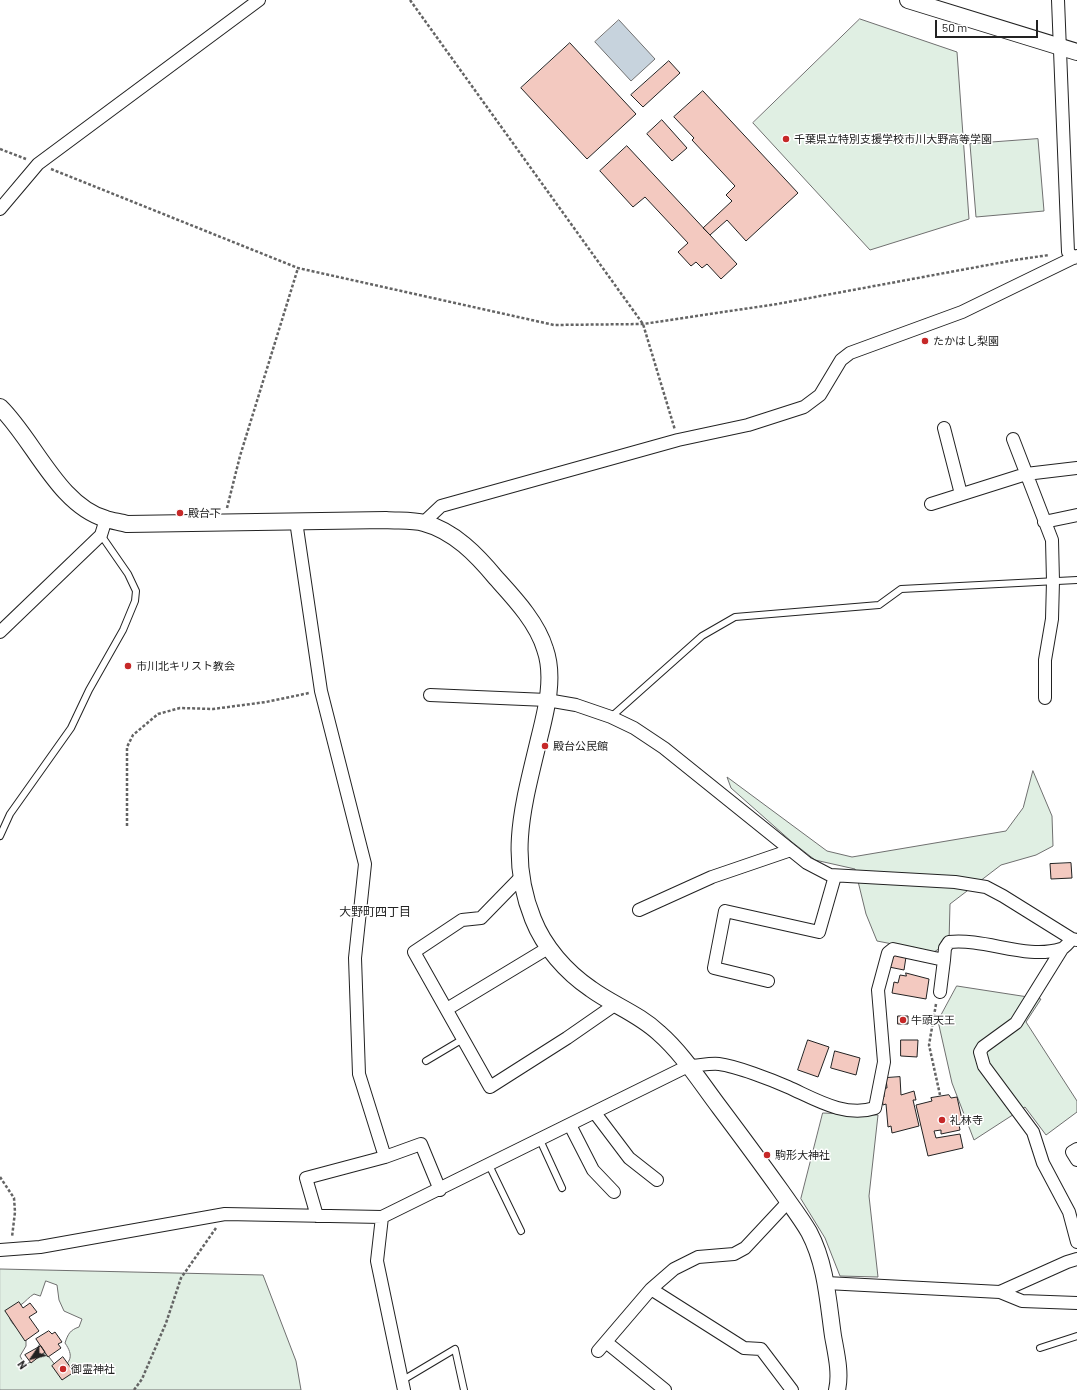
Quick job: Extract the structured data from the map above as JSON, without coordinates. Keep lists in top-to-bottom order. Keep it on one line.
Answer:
{"districts":["大野町四丁目"],"places":["千葉県立特別支援学校市川大野高等学園","たかはし梨園","殿台下","市川北キリスト教会","殿台公民館","牛頭天王","礼林寺","駒形大神社","御霊神社"],"scale_bar":"50 m","north":"bottom left"}
